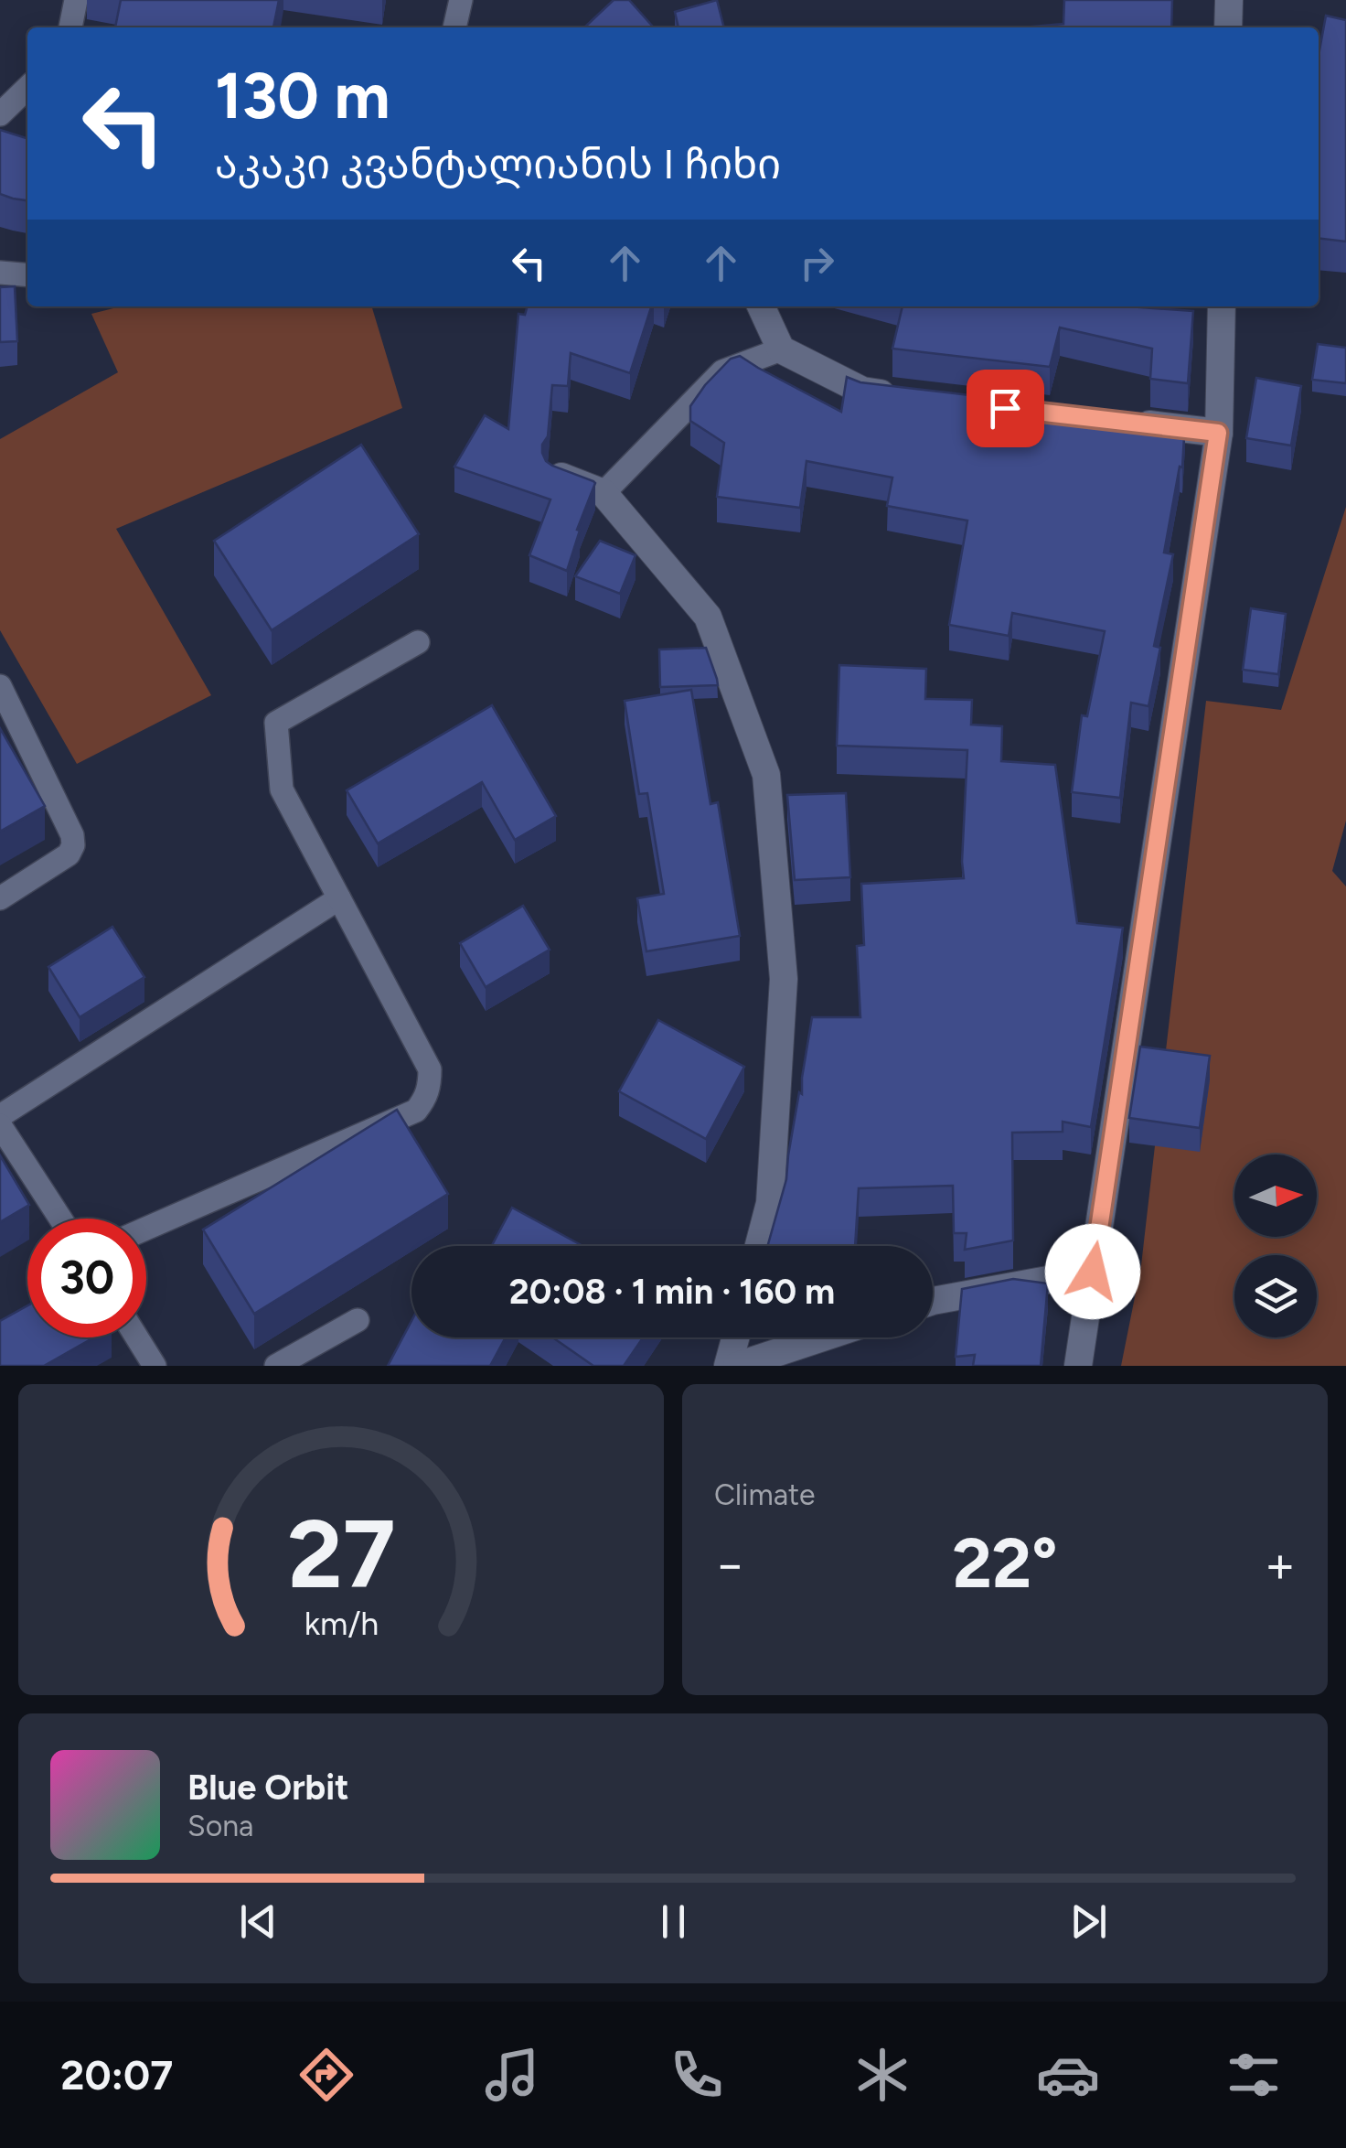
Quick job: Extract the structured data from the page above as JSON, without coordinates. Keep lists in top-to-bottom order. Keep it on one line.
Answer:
{"north":"right","page":{"turn":["130 m","აკაკი კვანტალიანის I ჩიხი"],"limit":"30","trip":"20:08 · 1 min · 160 m","tile":"Climate","heat":["−","22°","+"],"song":["Blue Orbit","Sona"],"tabs":"20:07","gauge":["27","km/h"]}}
